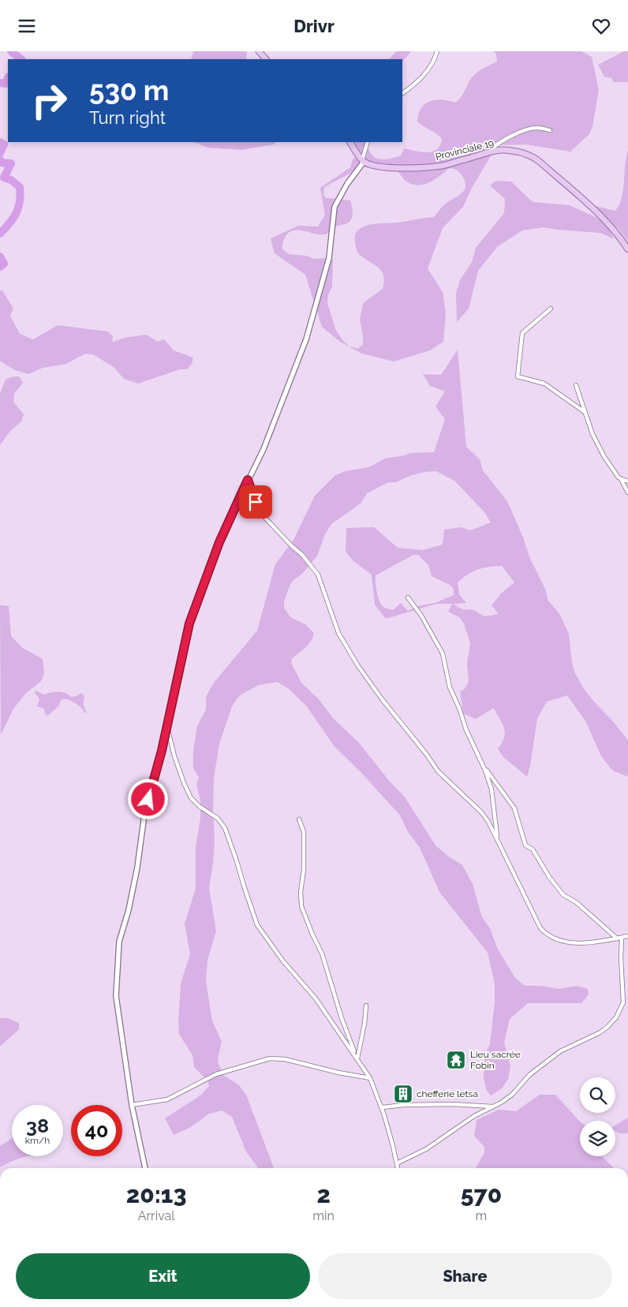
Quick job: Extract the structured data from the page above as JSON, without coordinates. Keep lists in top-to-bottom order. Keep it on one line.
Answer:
{"streets":{"main road":["Provinciale 19"]},"places":{"temple":["Lieu sacrée Fobin"],"building":["chefferie letsa"]},"page":{"header":"Drivr","turn":["530 m","Turn right"],"speed":"38 km/h","limit":"40","eta":["20:13","Arrival","2","min","570","m"],"buttons":["Exit","Share"]}}
